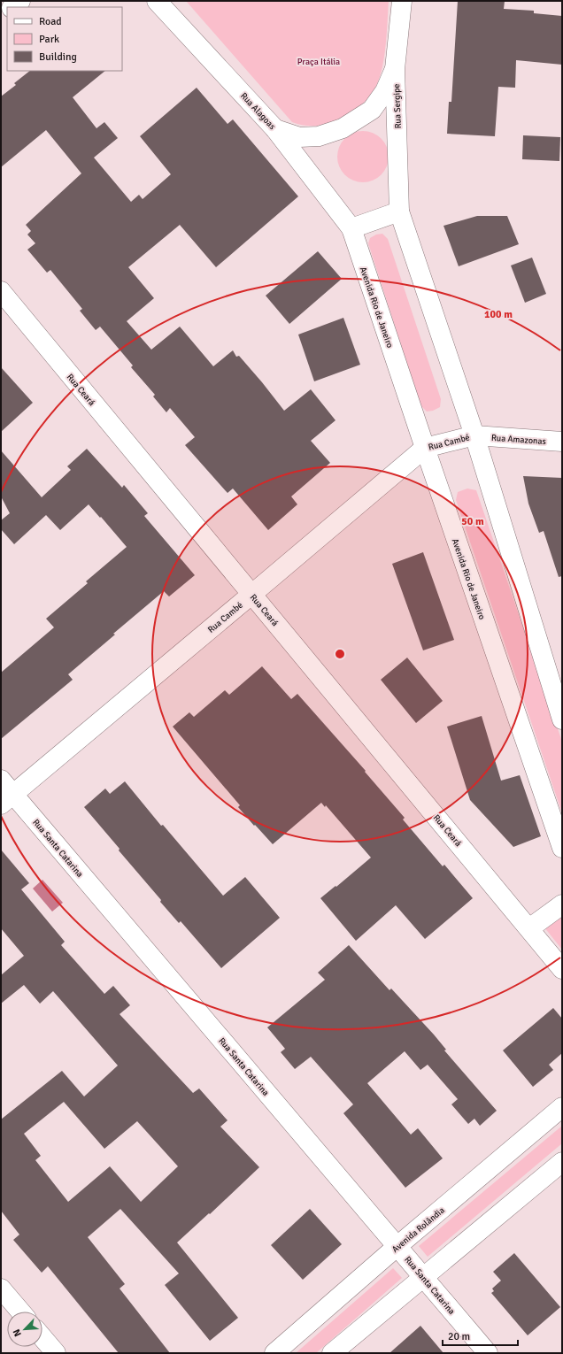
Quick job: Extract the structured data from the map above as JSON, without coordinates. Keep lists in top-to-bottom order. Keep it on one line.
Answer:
{"streets":{"street":["Rua Sergipe","Rua Alagoas","Avenida Rio de Janeiro","Rua Ceará","Rua Amazonas","Rua Cambé","Rua Santa Catarina","Avenida Rolândia"]},"crossings":[["Rua Alagoas","Avenida Rio de Janeiro"],["Avenida Rio de Janeiro","Rua Cambé"],["Rua Ceará","Rua Cambé"],["Rua Amazonas","Rua Cambé"],["Rua Cambé","Rua Santa Catarina"],["Rua Santa Catarina","Avenida Rolândia"]],"parks":["Praça Itália"],"legend":["Road","Park","Building"],"scale_bar":"20 m","north":"bottom left","rings":["100 m","50 m"]}
